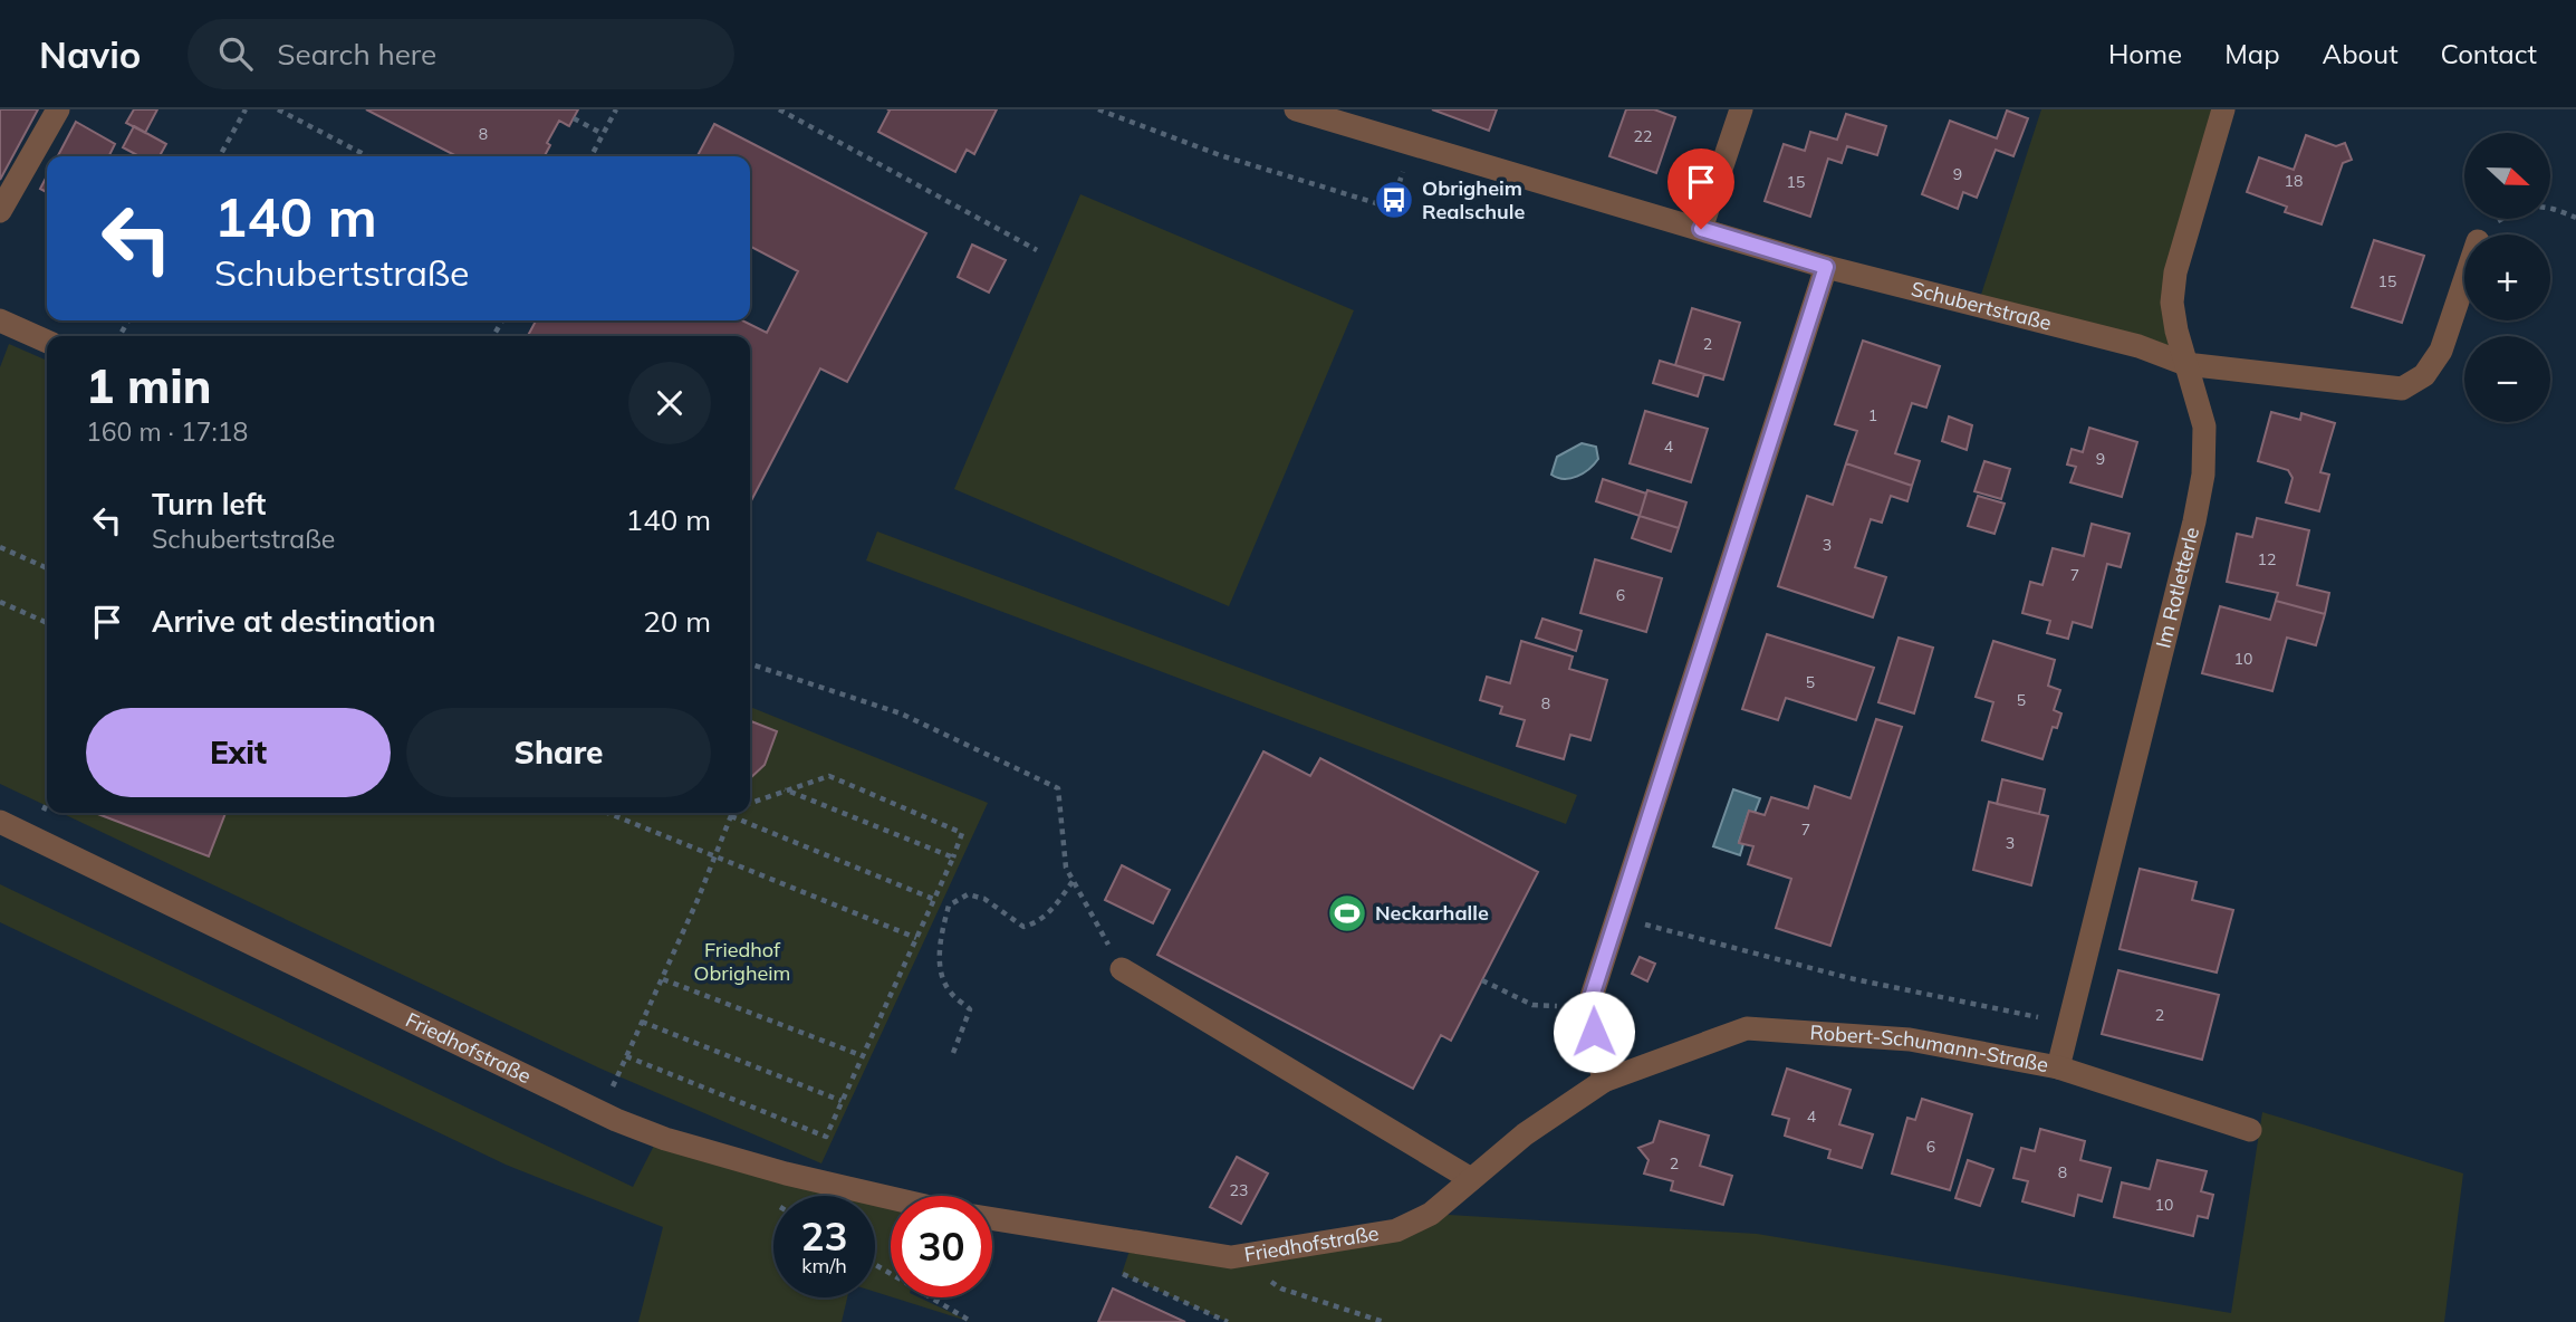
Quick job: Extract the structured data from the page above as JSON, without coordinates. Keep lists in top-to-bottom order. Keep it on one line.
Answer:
{"streets":{"street":["Schubertstraße","Im Rotletterle","Friedhofstraße","Robert-Schumann-Straße"]},"crossings":[["Schubertstraße","Im Rotletterle"],["Im Rotletterle","Robert-Schumann-Straße"],["Friedhofstraße","Robert-Schumann-Straße"]],"parks":["Friedhof Obrigheim"],"places":{"bus stop":["Obrigheim Realschule"],"sports":["Neckarhalle"]},"house_numbers":["8","22","9","18","15","15","2","1","4","9","3","12","7","6","10","5","5","8","7","3","2","4","6","2","8","23","10"],"north":"right","page":{"header":"Navio","search":"Search here","nav":["Home","Map","About","Contact"],"map_buttons":["+","−"],"turn":["140 m","Schubertstraße"],"heading":["1 min","160 m · 17:18"],"list":[{"name":"Turn left","note":"Schubertstraße","value":"140 m"},{"name":"Arrive at destination","value":"20 m"}],"buttons":["Exit","Share"],"speed":"23 km/h","limit":"30"}}
